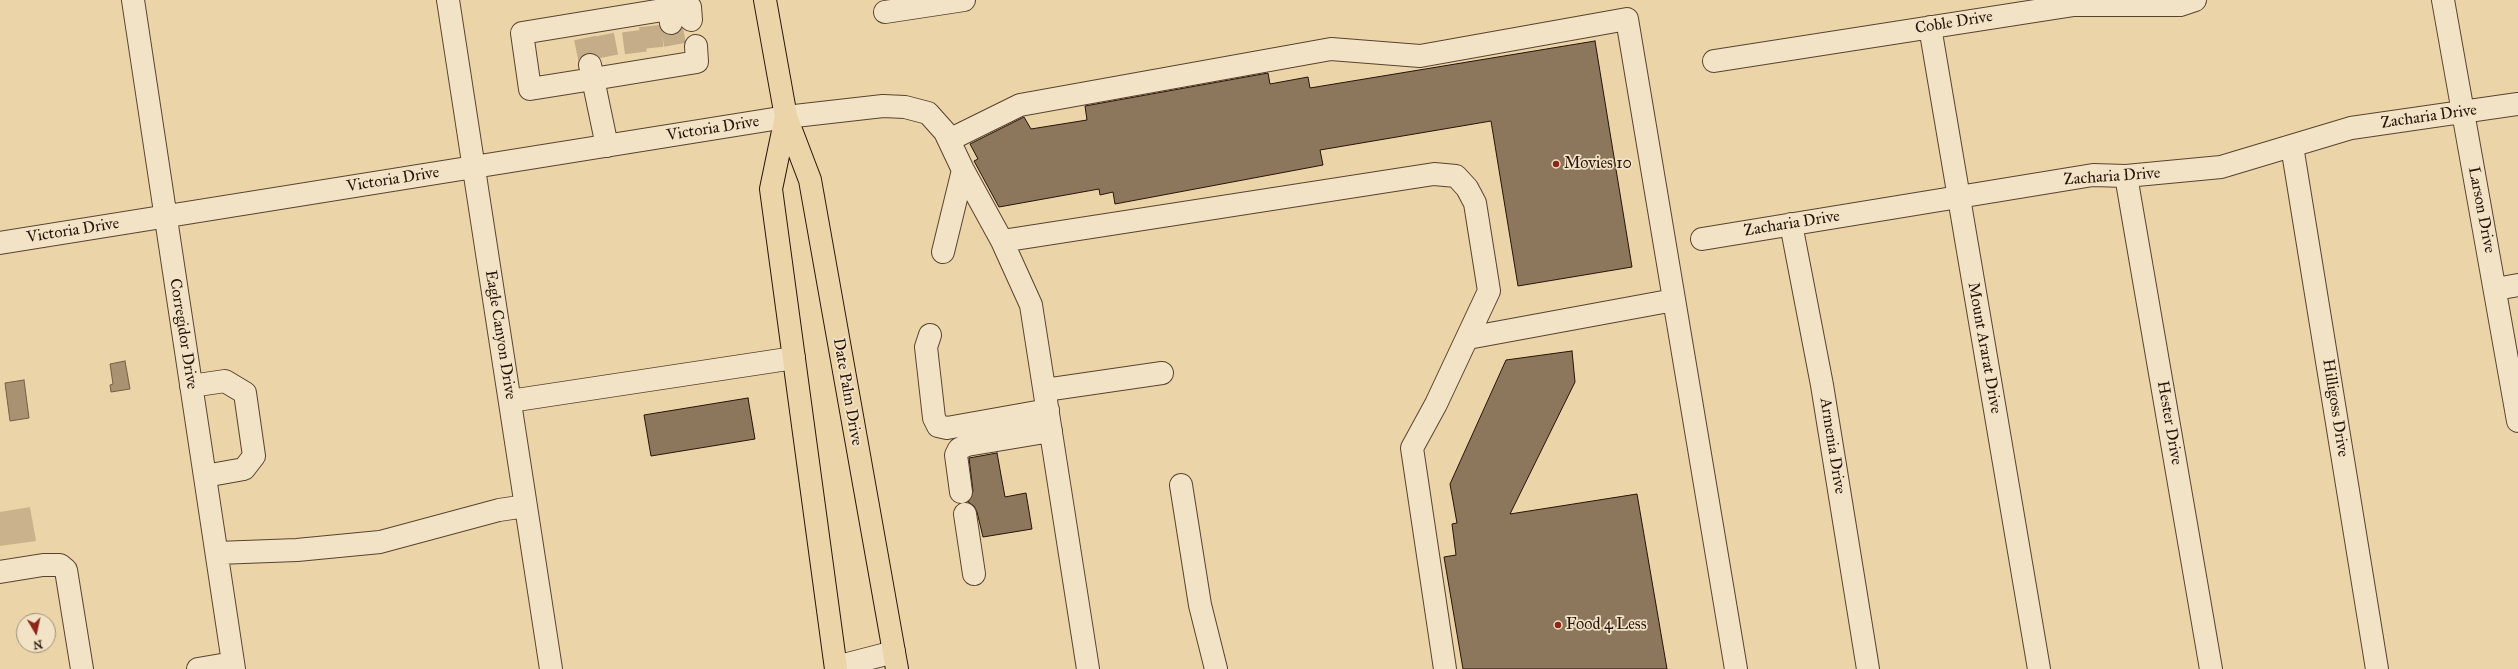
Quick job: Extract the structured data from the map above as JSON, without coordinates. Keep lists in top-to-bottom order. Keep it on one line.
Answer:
{"streets":{"main road":["Date Palm Drive"],"street":["Coble Drive","Zacharia Drive","Victoria Drive","Larson Drive","Corregidor Drive","Eagle Canyon Drive","Mount Ararat Drive","Hilligoss Drive","Hester Drive","Armenia Drive"]},"crossings":[["Coble Drive","Mount Ararat Drive"],["Zacharia Drive","Larson Drive"],["Zacharia Drive","Mount Ararat Drive"],["Zacharia Drive","Hilligoss Drive"],["Zacharia Drive","Hester Drive"],["Zacharia Drive","Armenia Drive"],["Victoria Drive","Corregidor Drive"],["Victoria Drive","Eagle Canyon Drive"],["Victoria Drive","Date Palm Drive"]],"places":["Movies 10","Food 4 Less"],"north":"bottom"}
